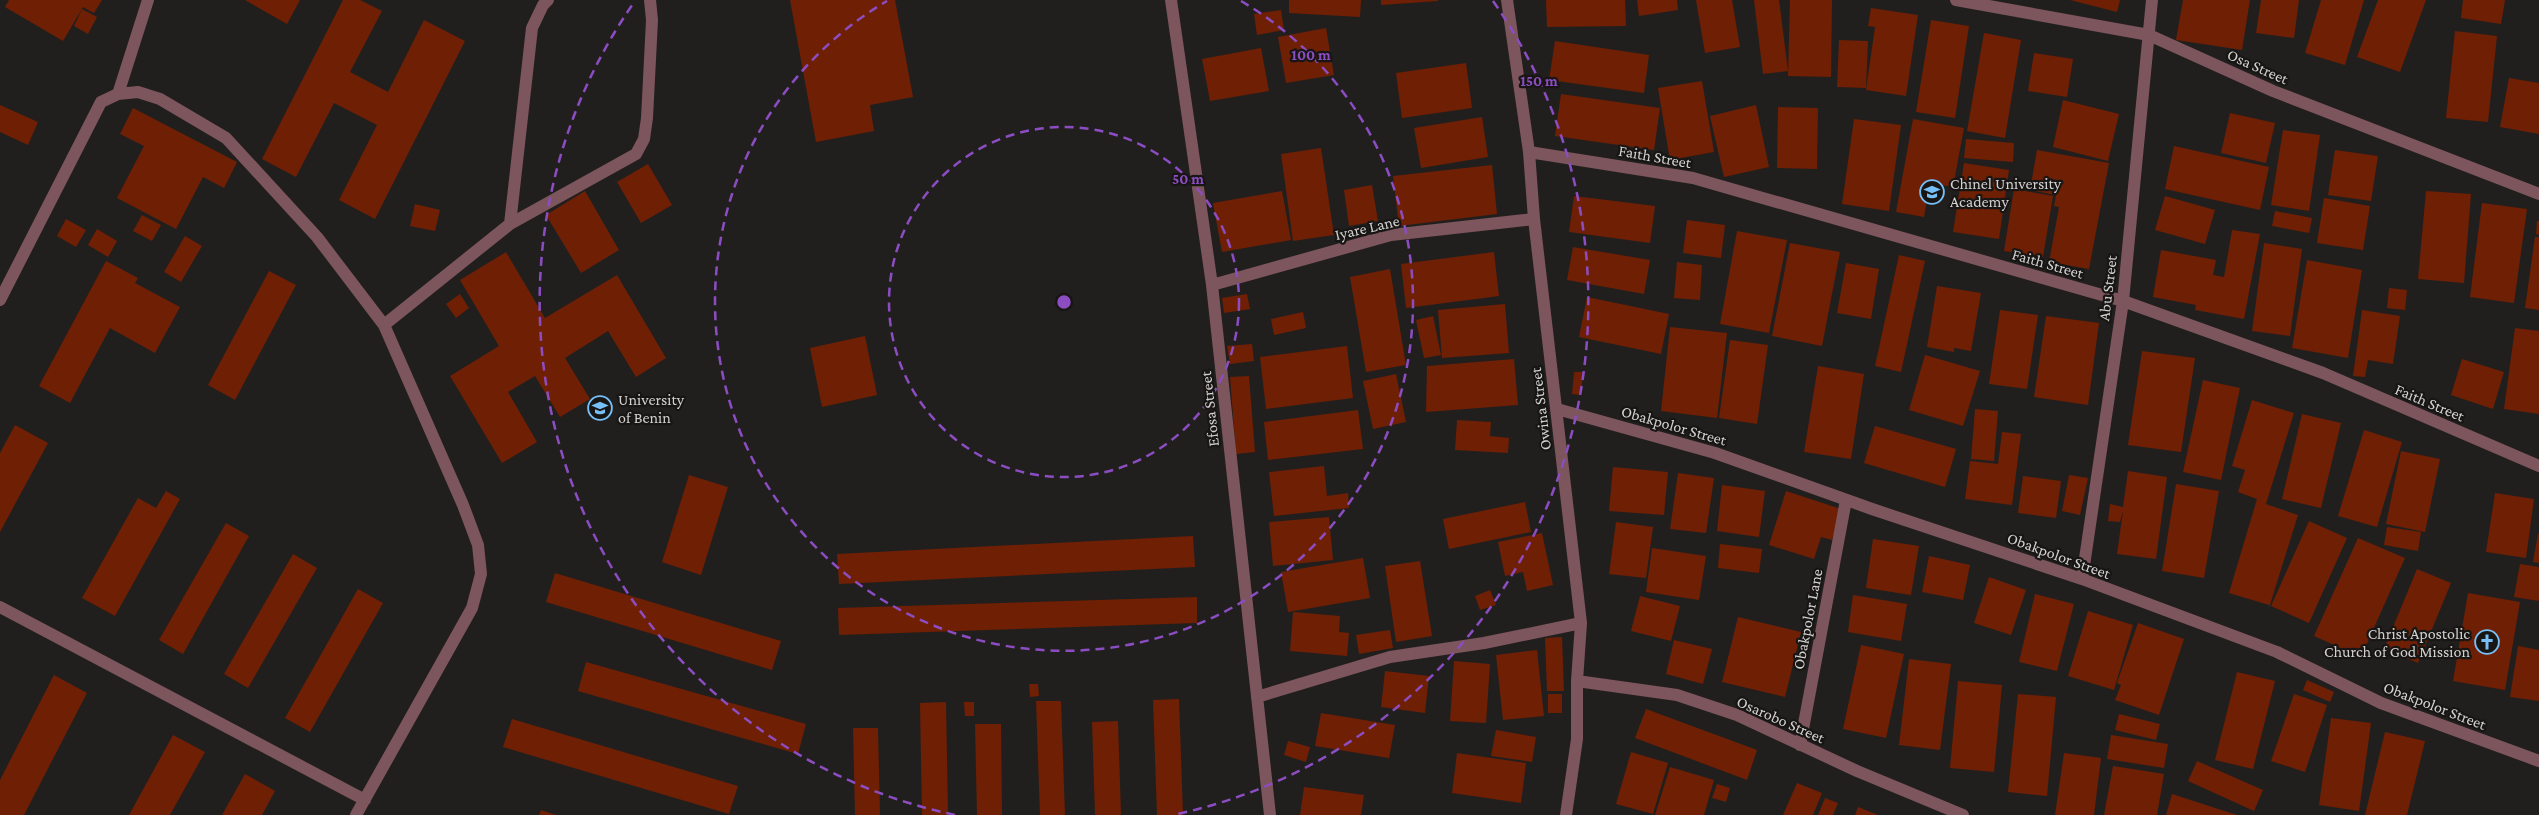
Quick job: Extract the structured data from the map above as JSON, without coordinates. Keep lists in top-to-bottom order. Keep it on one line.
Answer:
{"streets":{"street":["Osa Street","Faith Street","Iyare Lane","Abu Street","Efosa Street","Owina Street","Obakpolor Street","Obakpolor Lane","Osarobo Street"]},"crossings":[["Osa Street","Abu Street"],["Faith Street","Abu Street"],["Faith Street","Owina Street"],["Iyare Lane","Efosa Street"],["Iyare Lane","Owina Street"],["Abu Street","Obakpolor Street"],["Owina Street","Obakpolor Street"],["Owina Street","Osarobo Street"],["Obakpolor Street","Obakpolor Lane"],["Obakpolor Lane","Osarobo Street"]],"places":{"school or university":["Chinel University Academy","University of Benin"],"church":["Christ Apostolic Church of God Mission"]},"rings":["100 m","150 m","50 m"]}
